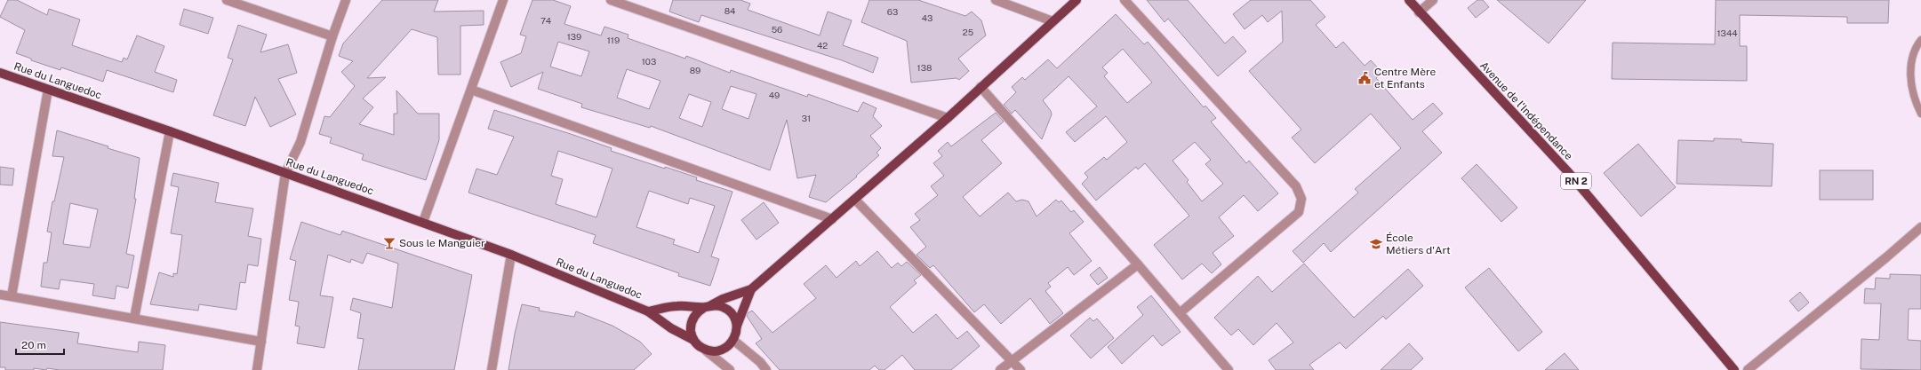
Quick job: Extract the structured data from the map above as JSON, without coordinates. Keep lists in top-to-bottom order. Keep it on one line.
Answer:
{"streets":{"main road":["Rue du Languedoc","Avenue de l'Indépendance","RN 2"]},"places":{"public building":["Centre Mère et Enfants"],"bar":["Sous le Manguier"],"school or university":["École Métiers d'Art"]},"house_numbers":["84","63","43","74","56","25","1344","139","119","42","103","138","89","49","31"],"scale_bar":"20 m"}
